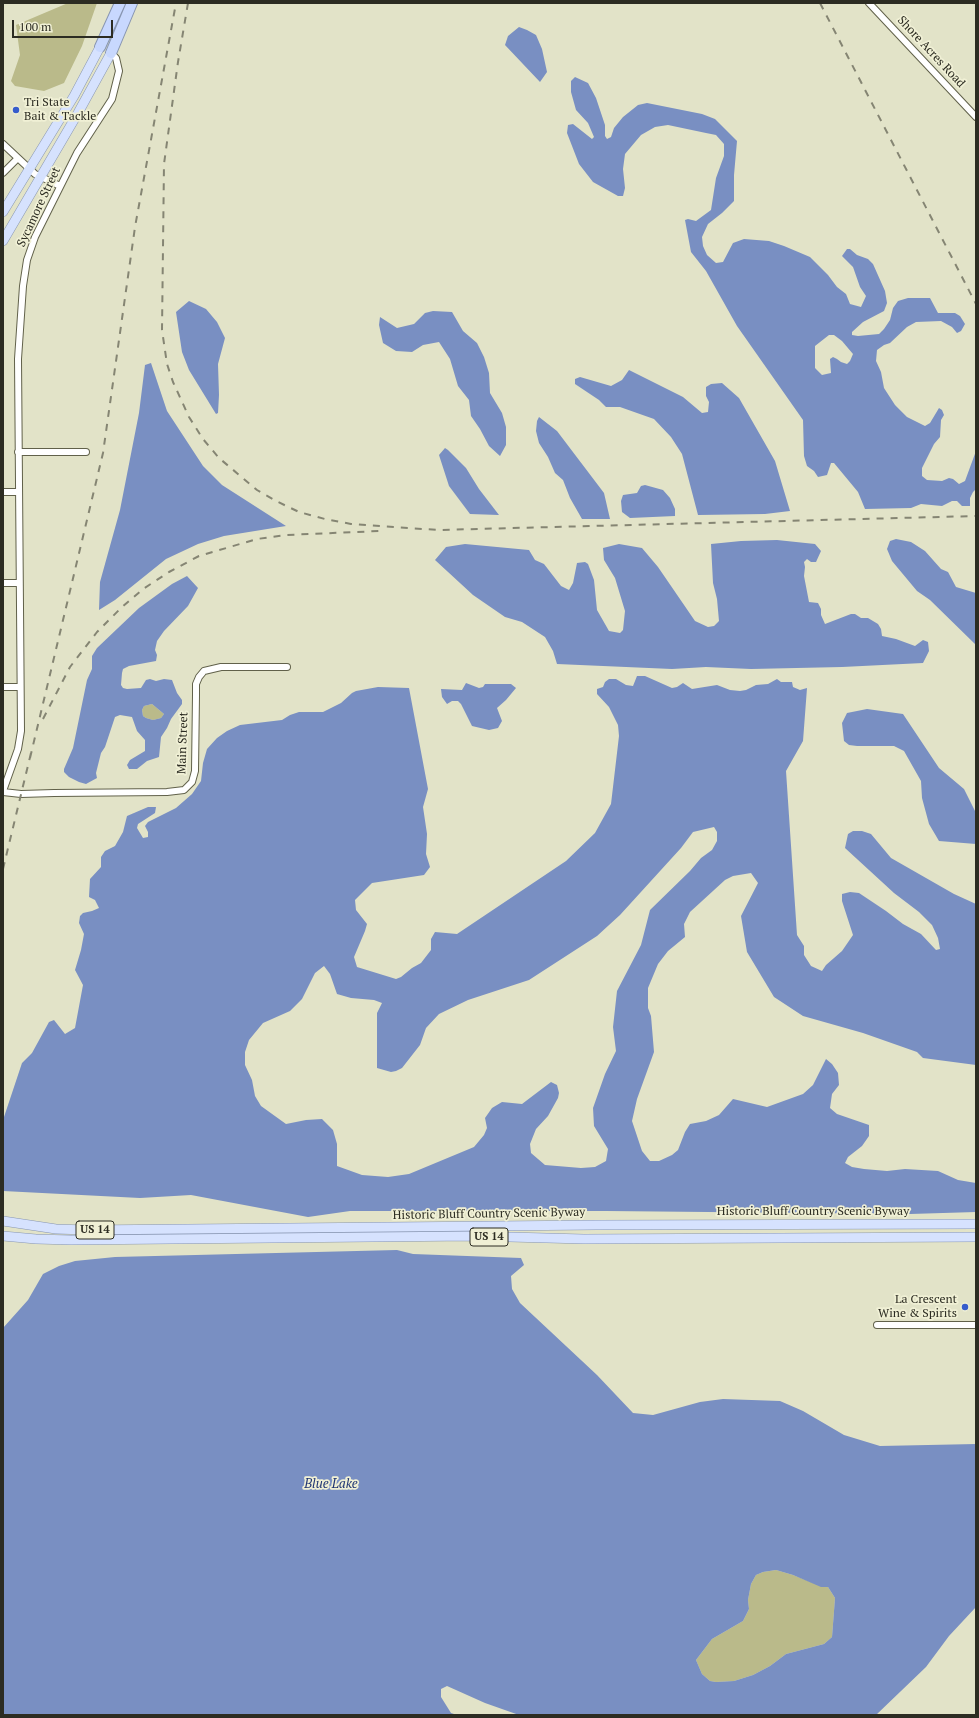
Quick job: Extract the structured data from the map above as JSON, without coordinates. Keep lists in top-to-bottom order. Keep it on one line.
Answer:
{"streets":{"main road":["Historic Bluff Country Scenic Byway","US 14"],"street":["Shore Acres Road","Sycamore Street","Main Street"]},"crossings":[["Sycamore Street","Main Street"]],"water":["Blue Lake"],"places":["Tri State Bait & Tackle","La Crescent Wine & Spirits"],"scale_bar":"100 m"}
